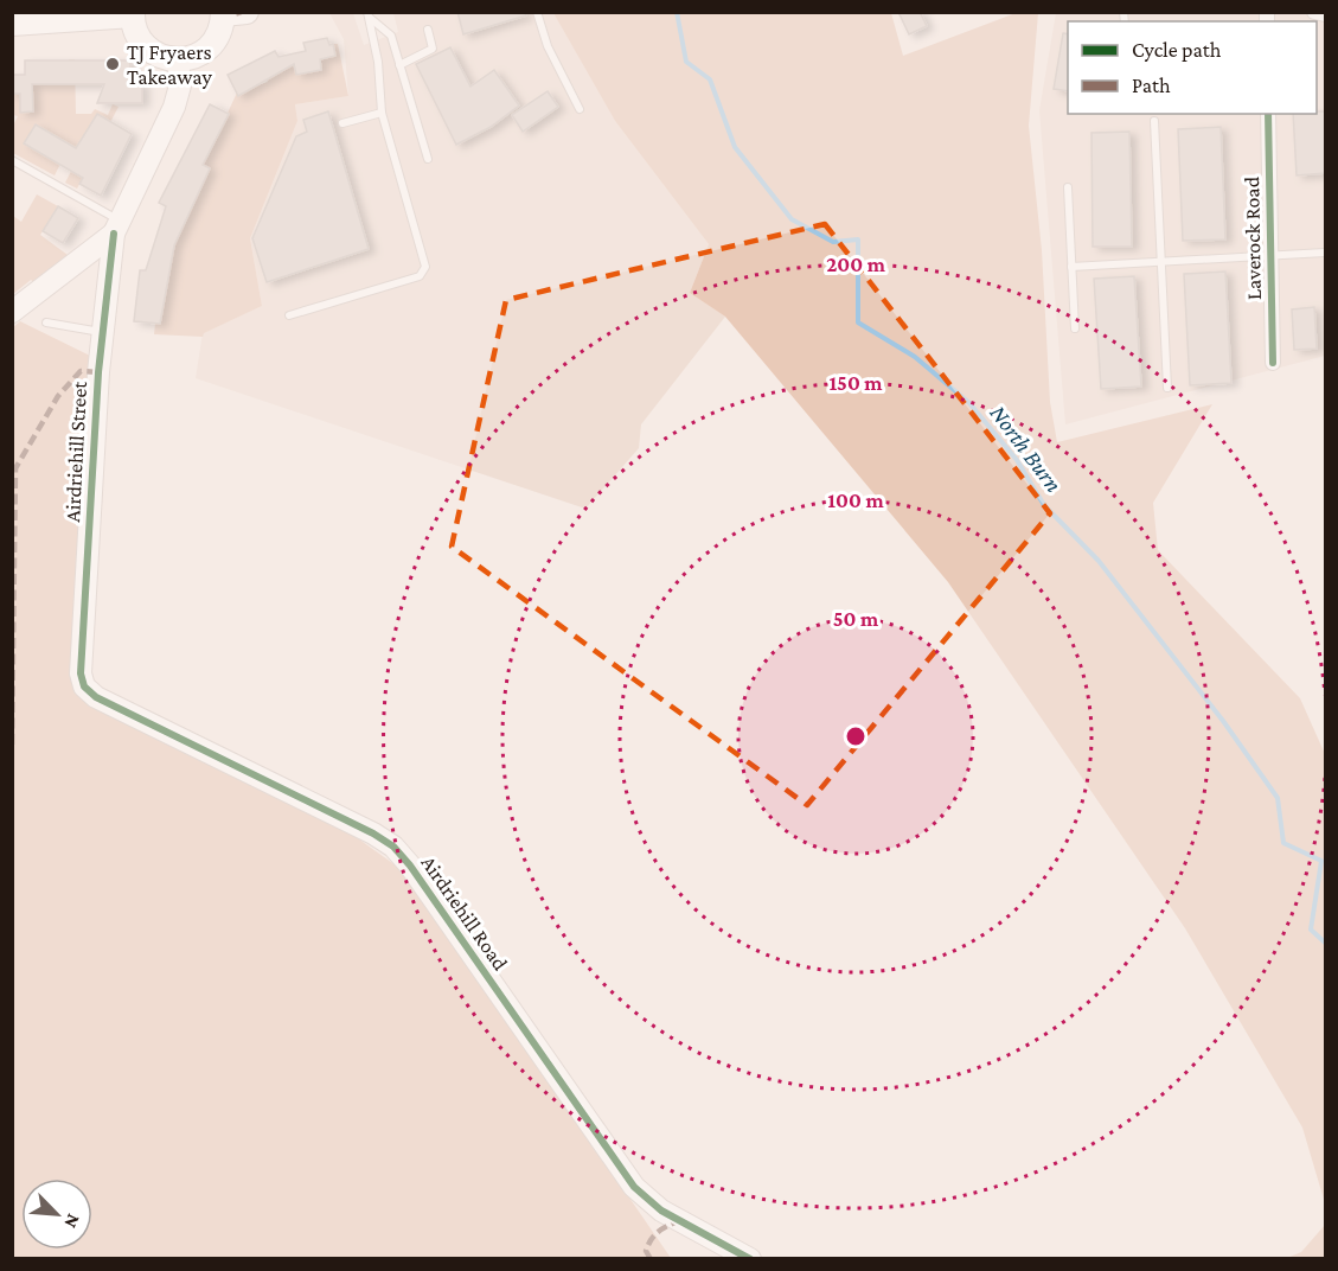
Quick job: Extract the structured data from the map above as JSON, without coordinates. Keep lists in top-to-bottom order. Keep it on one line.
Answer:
{"streets":{"street":["Laverock Road","Airdriehill Street","Airdriehill Road"]},"crossings":[["Airdriehill Street","Airdriehill Road"]],"water":["North Burn"],"places":["TJ Fryaers Takeaway"],"legend":["Cycle path","Path"],"north":"bottom right","rings":["200 m","150 m","100 m","50 m"]}
